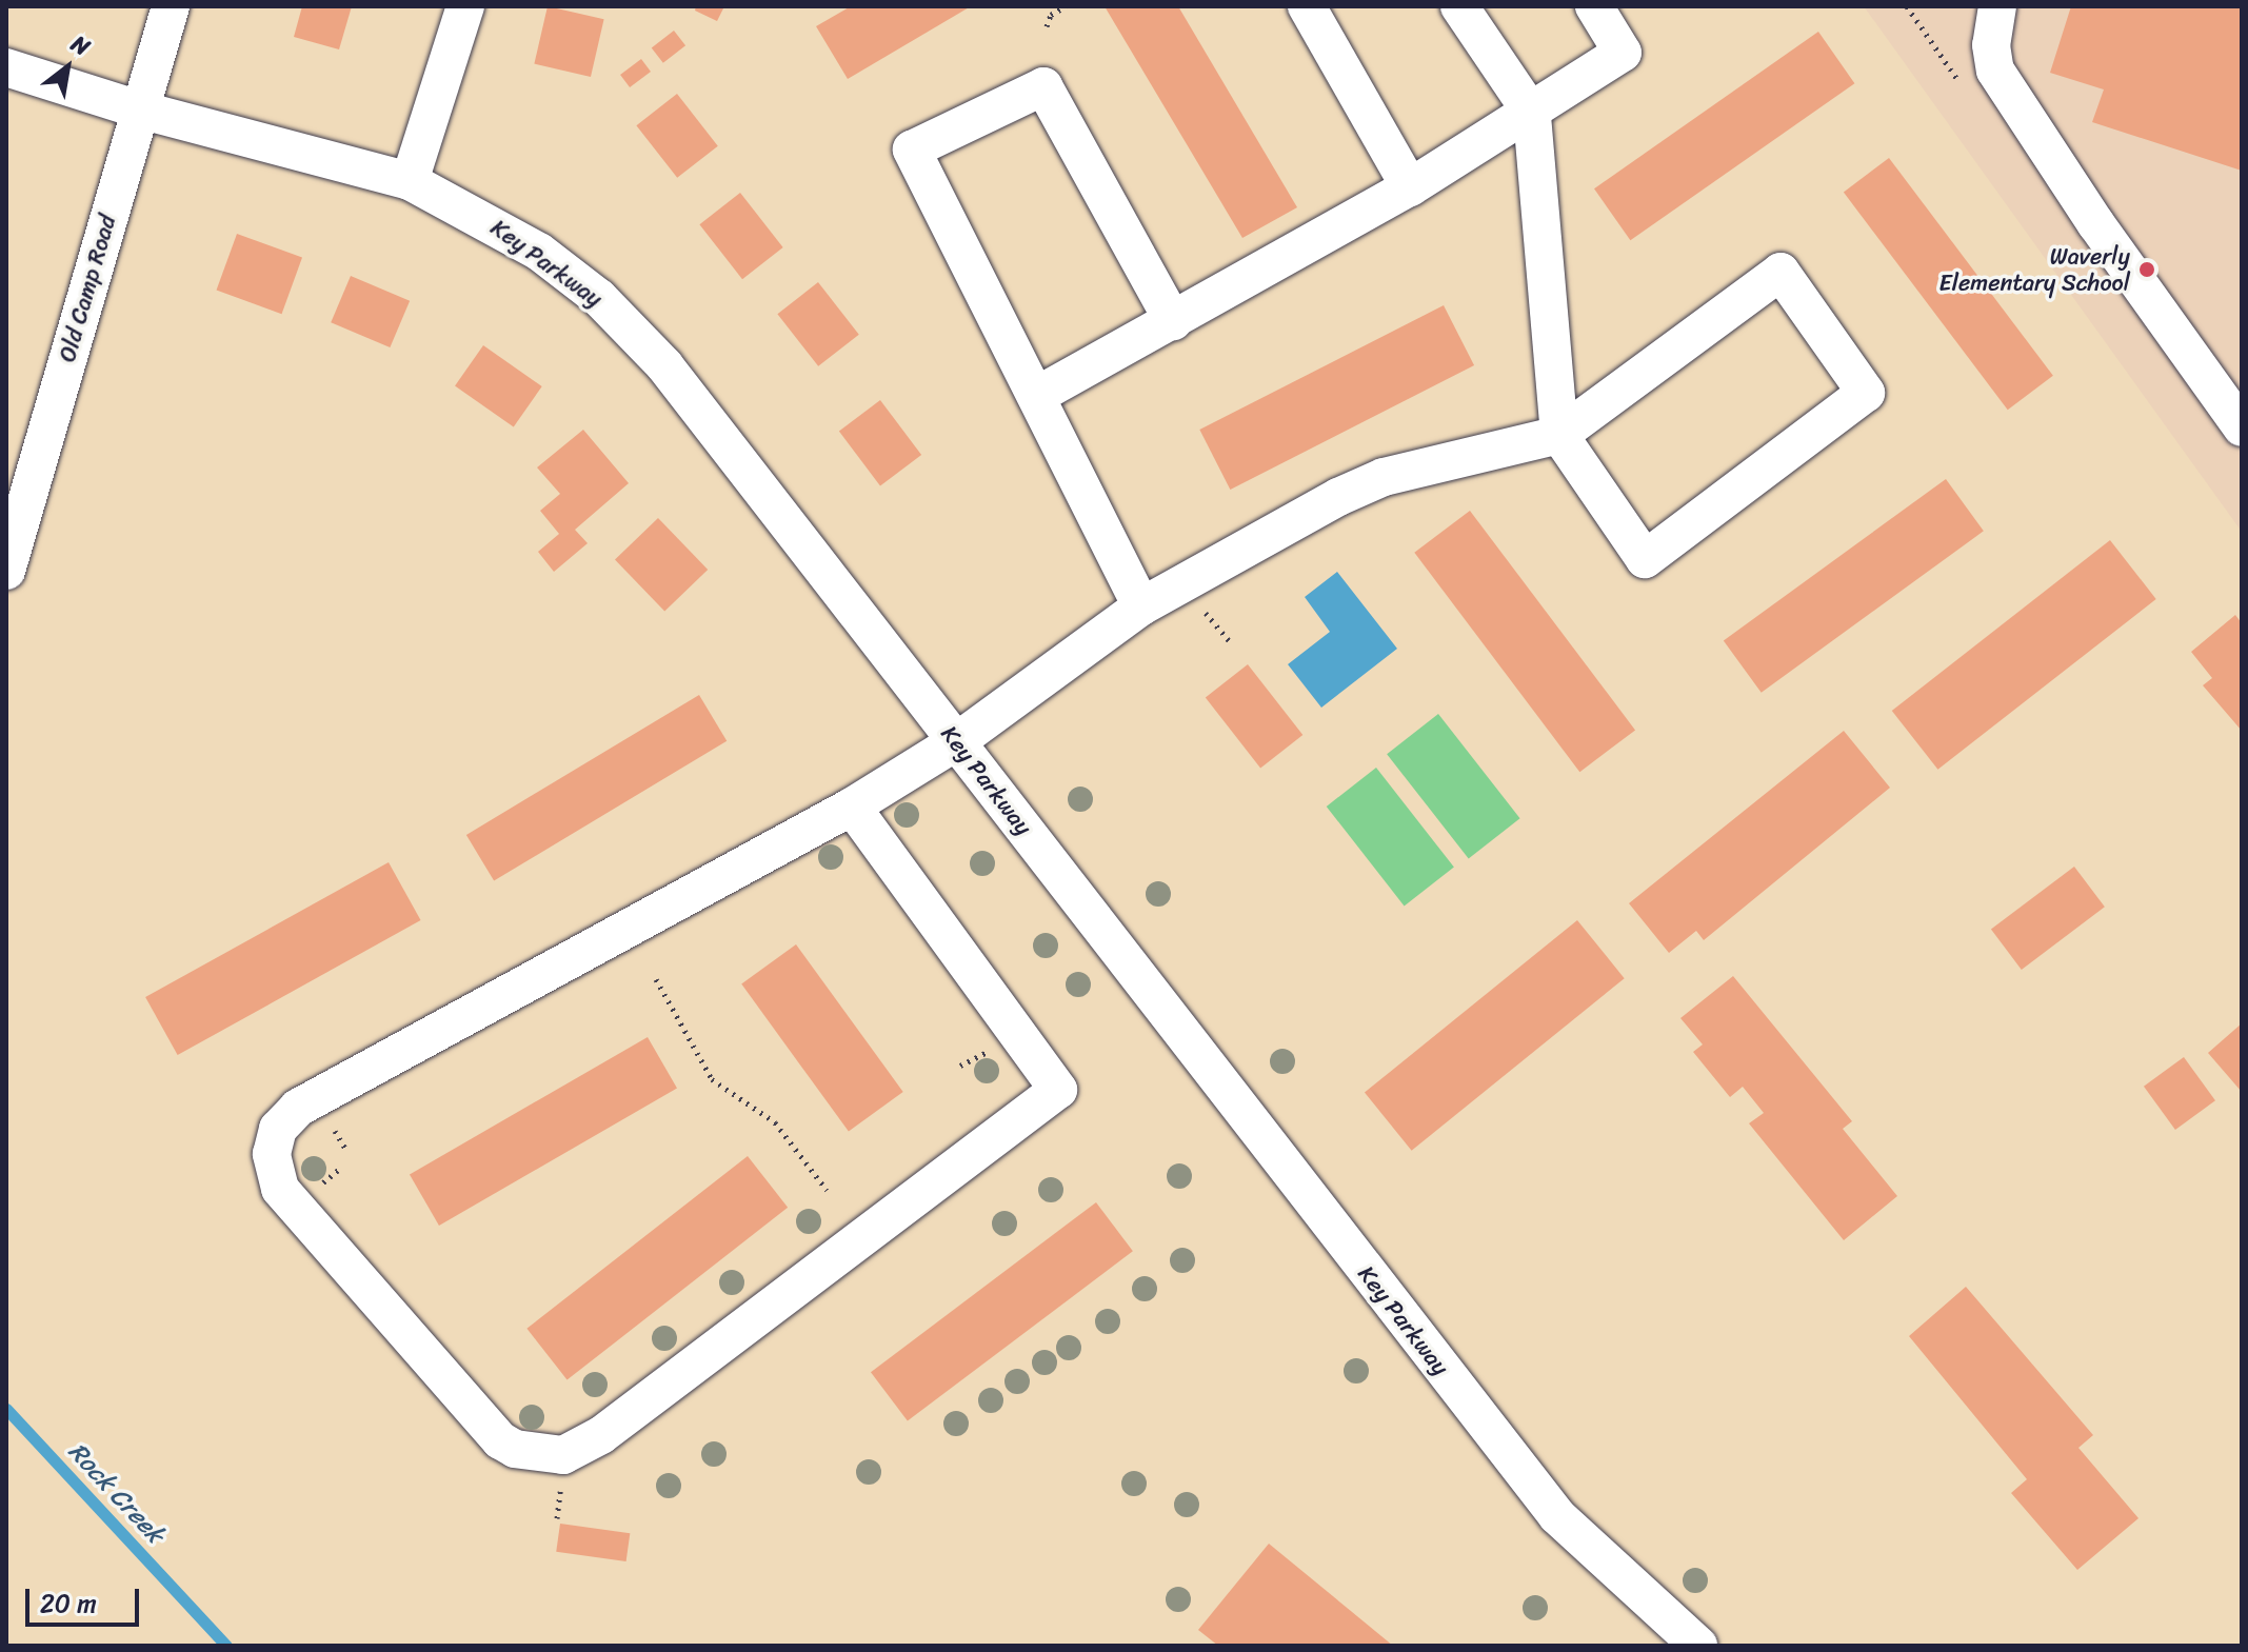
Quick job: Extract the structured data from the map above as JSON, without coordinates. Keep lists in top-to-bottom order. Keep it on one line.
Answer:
{"streets":{"street":["Key Parkway","Old Camp Road"]},"crossings":[["Key Parkway","Old Camp Road"]],"water":["Rock Creek"],"places":["Waverly Elementary School"],"scale_bar":"20 m","north":"top right"}
